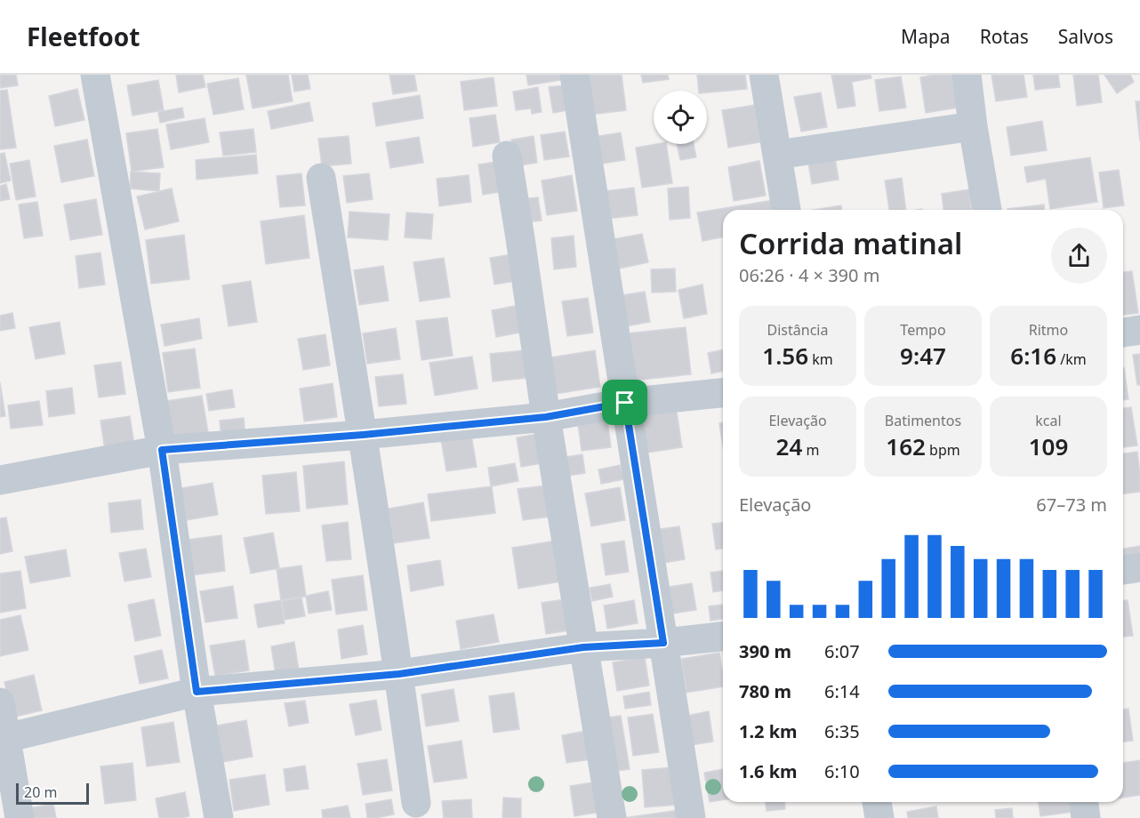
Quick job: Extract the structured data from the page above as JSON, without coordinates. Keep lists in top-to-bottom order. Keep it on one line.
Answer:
{"scale_bar":"20 m","page":{"header":"Fleetfoot","nav":["Mapa","Rotas","Salvos"],"heading":["Corrida matinal","06:26 · 4 × 390 m"],"stats":[["Distância","1.56 km"],["Tempo","9:47"],["Ritmo","6:16 /km"],["Elevação","24 m"],["Batimentos","162 bpm"],["kcal","109"]],"chart":["Elevação","67–73 m"],"list":[{"name":"390 m","note":"6:07"},{"name":"780 m","note":"6:14"},{"name":"1.2 km","note":"6:35"},{"name":"1.6 km","note":"6:10"}],"scale":"20 m"}}
